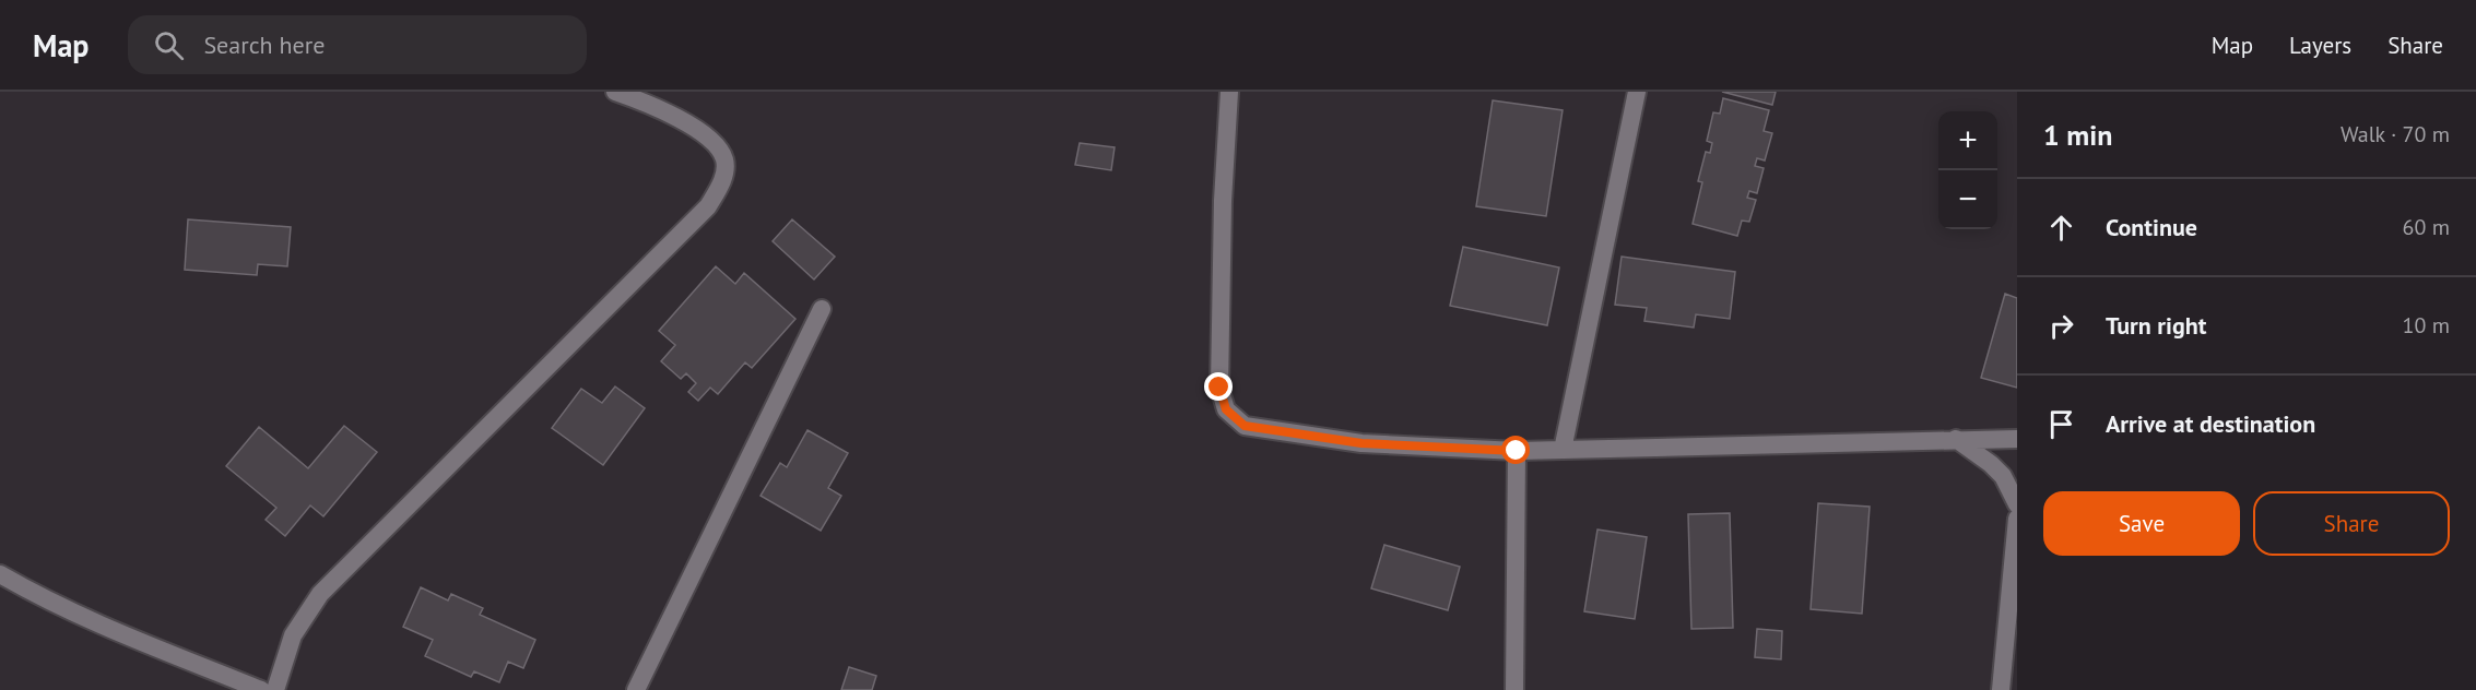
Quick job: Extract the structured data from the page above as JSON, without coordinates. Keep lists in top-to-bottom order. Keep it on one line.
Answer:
{"page":{"header":"Map","search":"Search here","nav":["Map","Layers","Share"],"heading":["1 min","Walk · 70 m"],"map_buttons":["+","−"],"list":[["Continue","60 m"],["Turn right","10 m"],"Arrive at destination"],"buttons":["Save","Share"]}}
